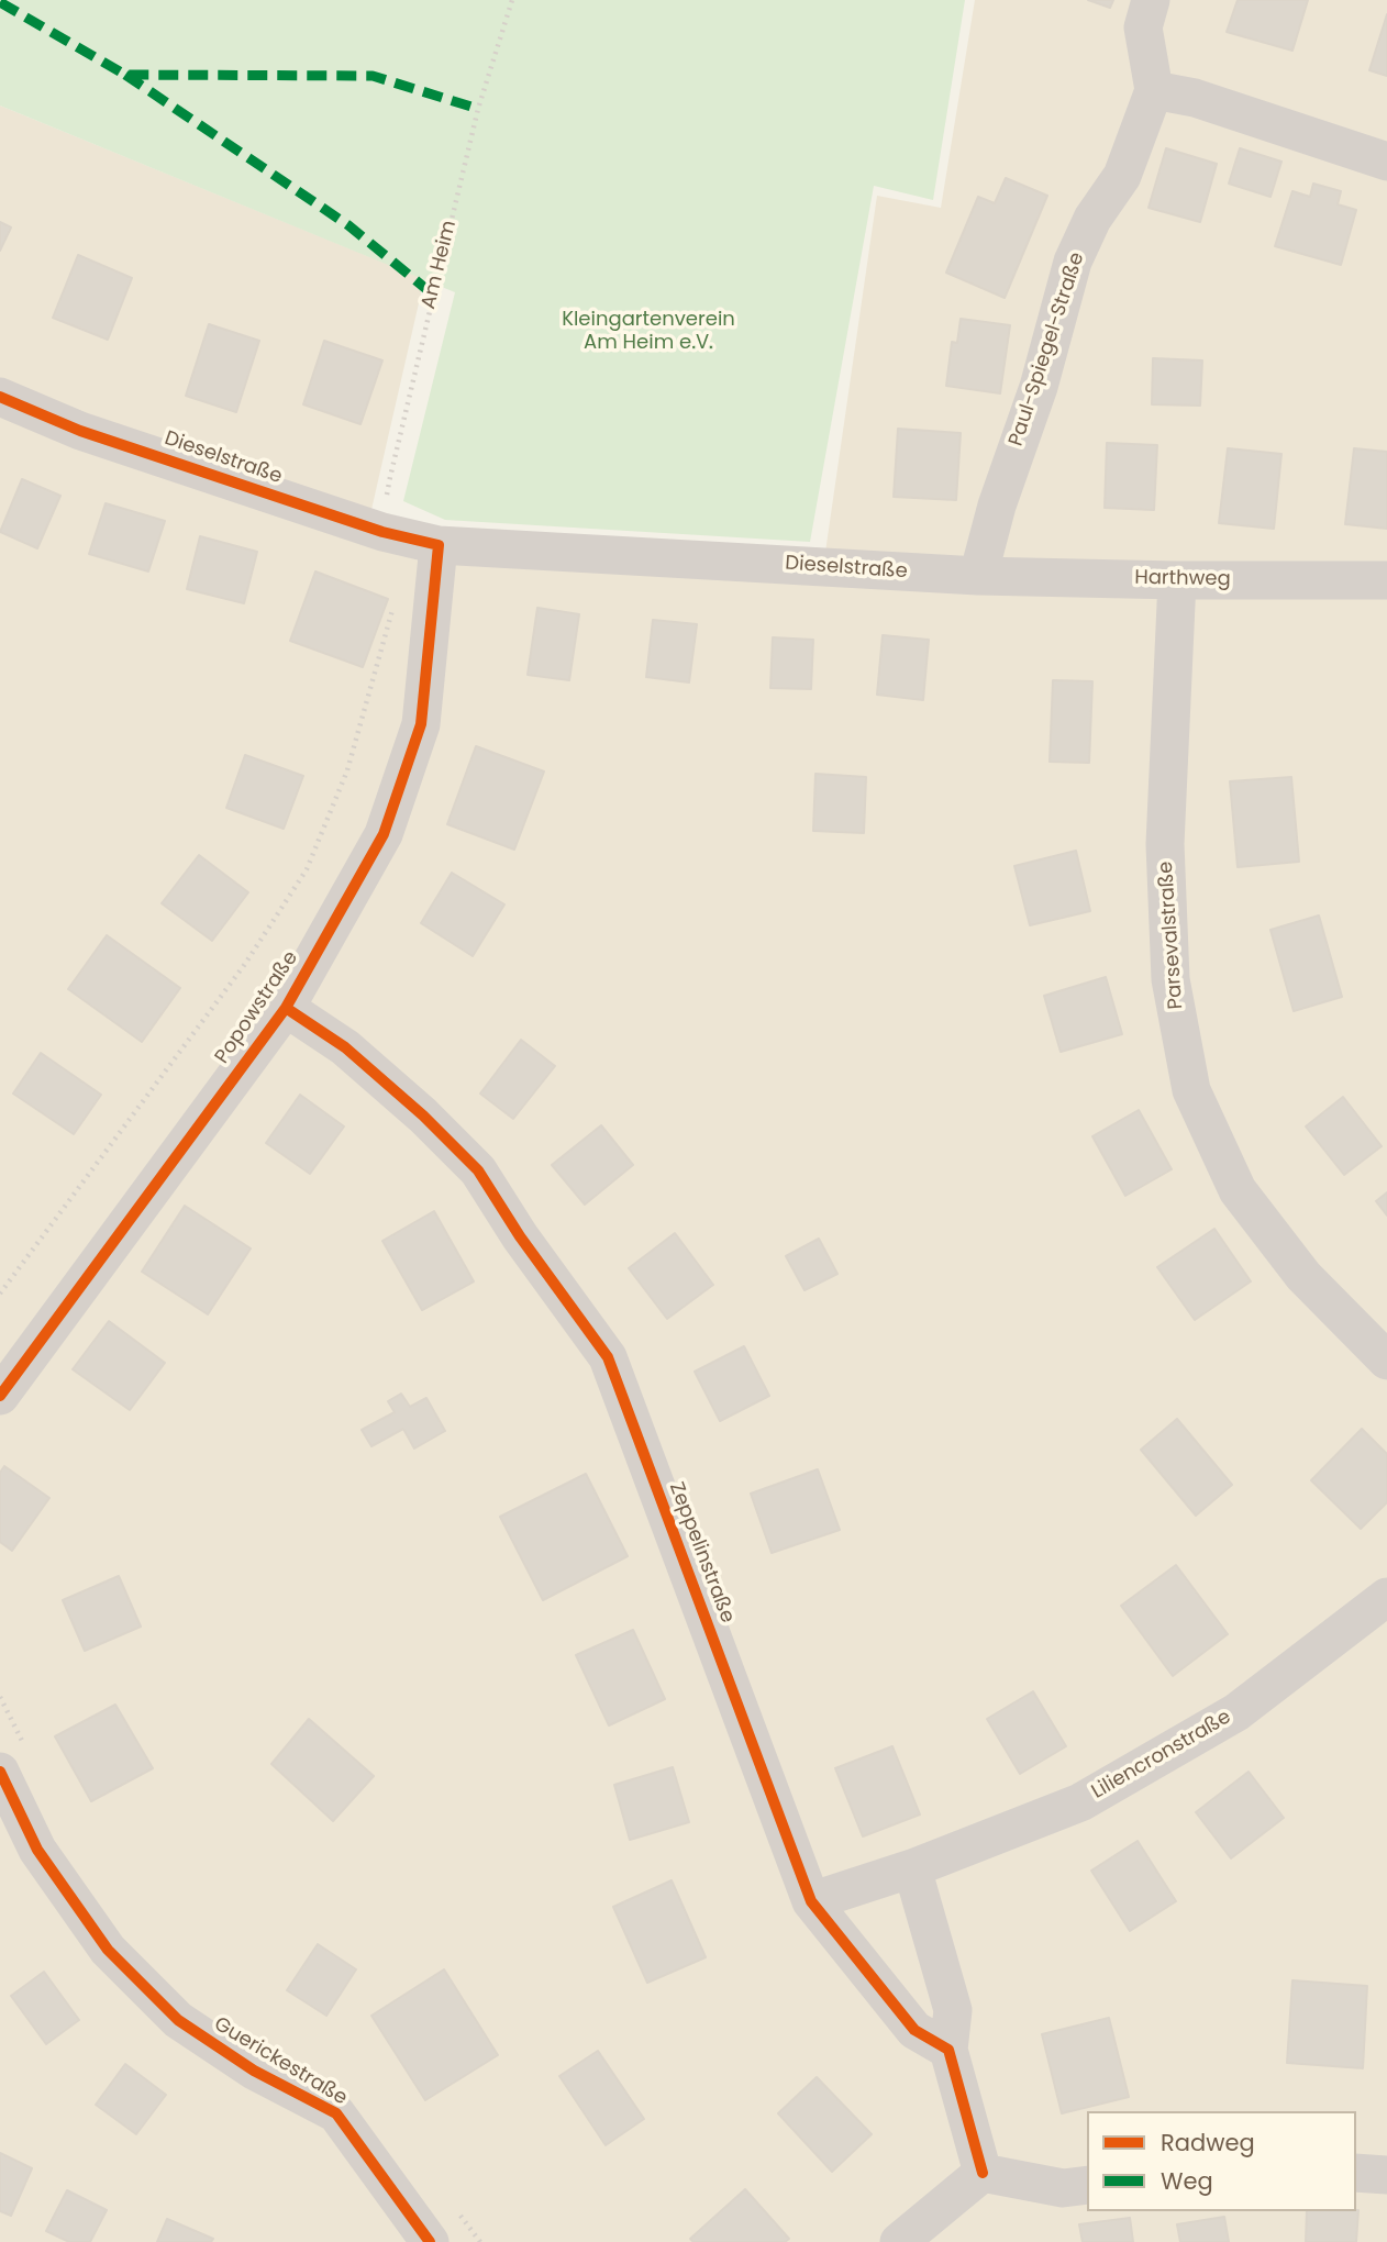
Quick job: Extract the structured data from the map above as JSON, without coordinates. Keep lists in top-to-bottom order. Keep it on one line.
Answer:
{"streets":{"street":["Paul-Spiegel-Straße","Dieselstraße","Harthweg","Parsevalstraße","Popowstraße","Zeppelinstraße","Liliencronstraße","Guerickestraße"],"path":["Am Heim"]},"crossings":[["Am Heim","Dieselstraße"],["Paul-Spiegel-Straße","Dieselstraße"],["Paul-Spiegel-Straße","Harthweg"],["Dieselstraße","Harthweg"],["Dieselstraße","Popowstraße"],["Harthweg","Parsevalstraße"],["Popowstraße","Zeppelinstraße"]],"parks":["Kleingartenverein Am Heim e.V."],"legend":["Radweg","Weg"]}
